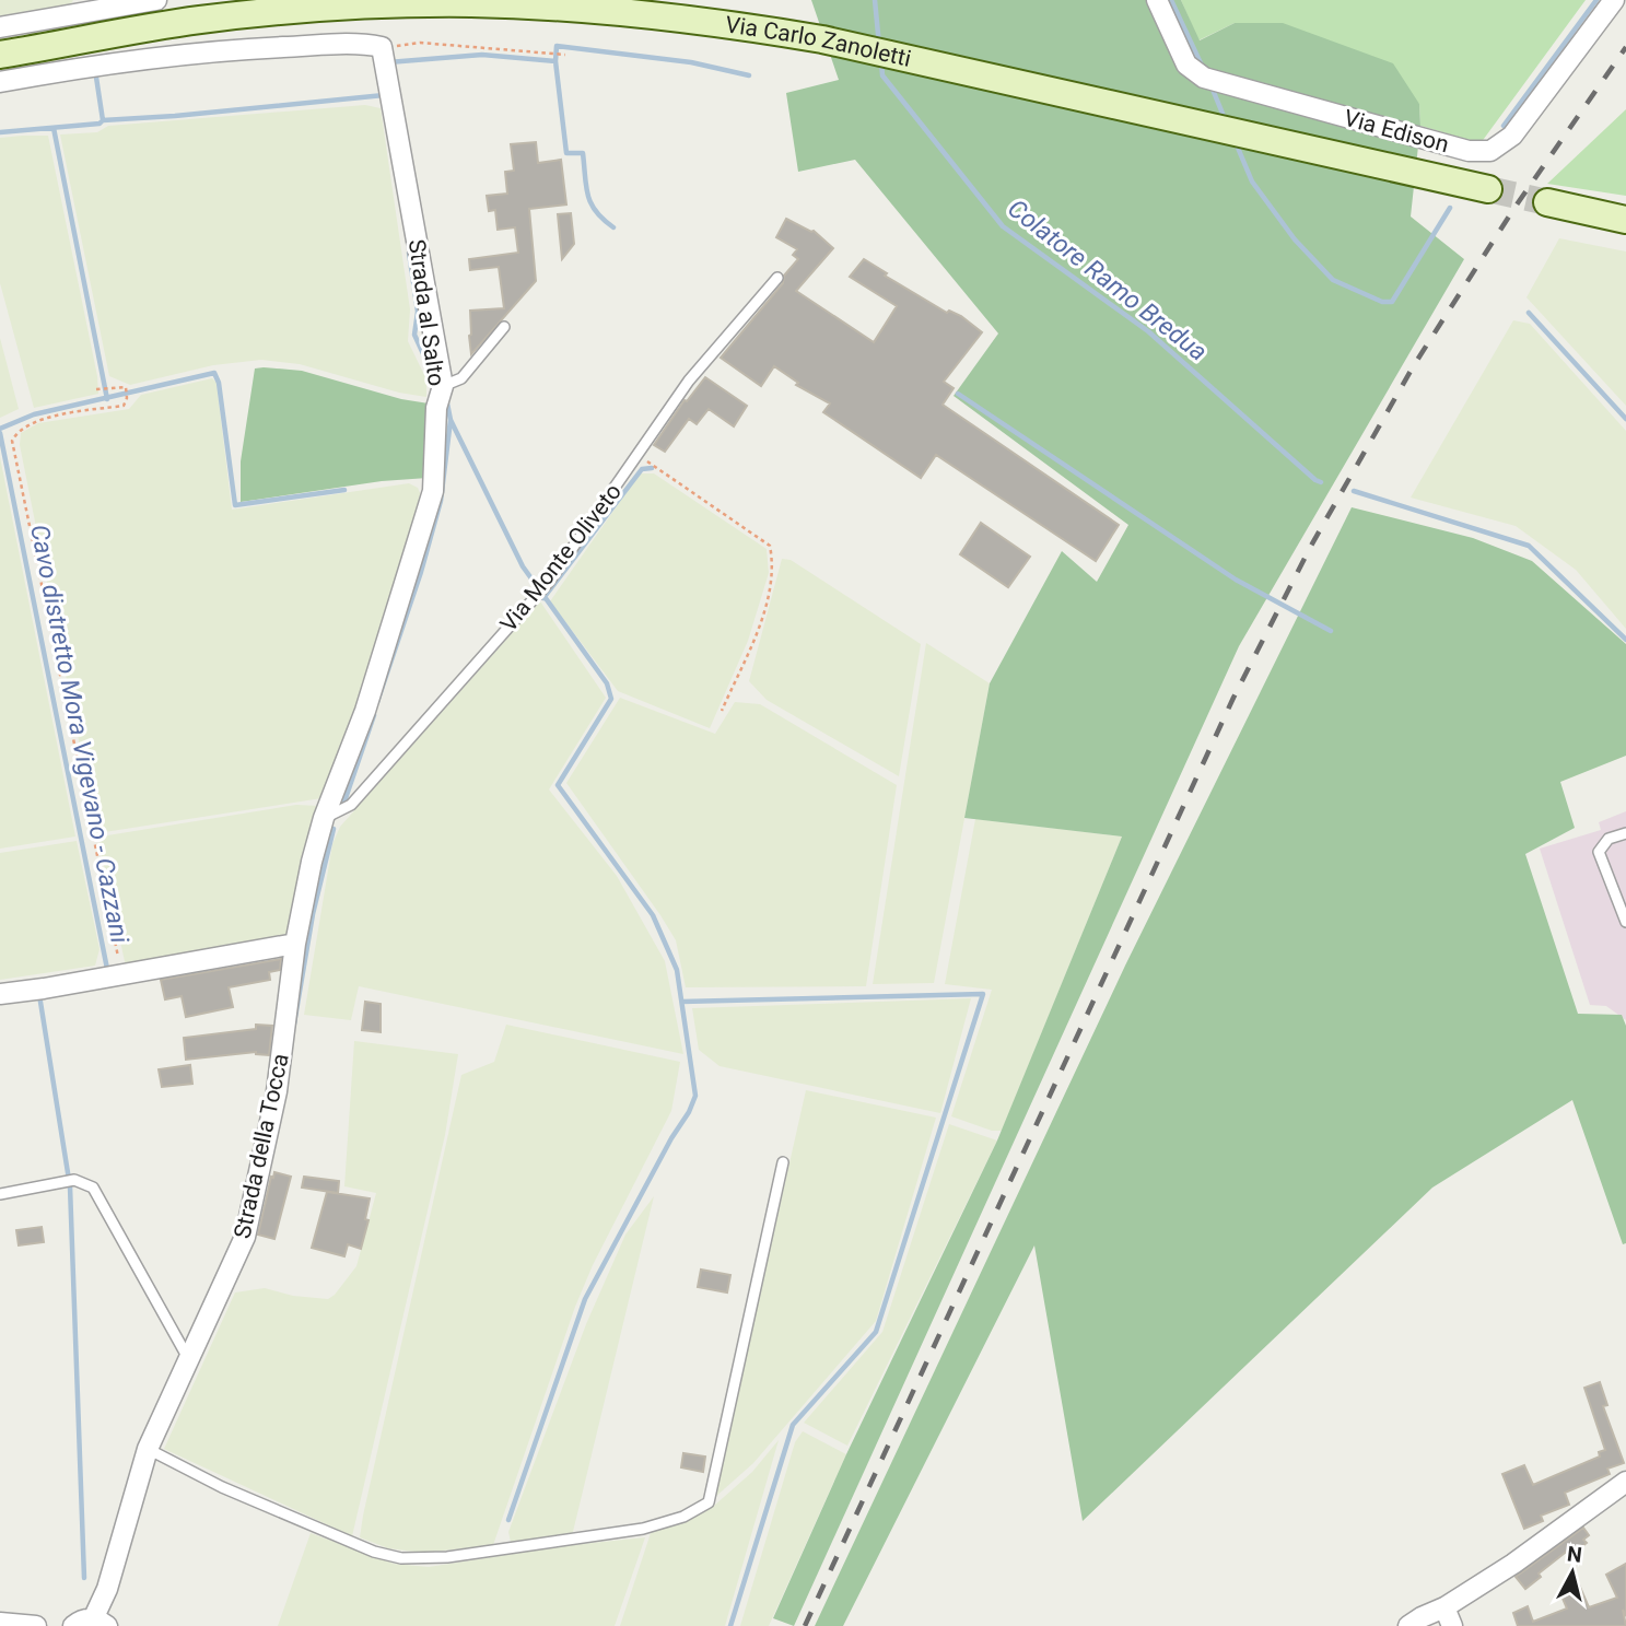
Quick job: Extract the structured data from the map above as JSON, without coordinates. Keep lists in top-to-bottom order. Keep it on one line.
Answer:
{"streets":{"main road":["Via Carlo Zanoletti"],"street":["Via Edison","Strada al Salto","Strada della Tocca"],"lane":["Via Monte Oliveto"]},"crossings":[["Strada al Salto","Via Monte Oliveto"],["Strada al Salto","Strada della Tocca"]],"water":["Colatore Ramo Bredua","Cavo distretto Mora Vigevano - Cazzani"],"north":"top"}
